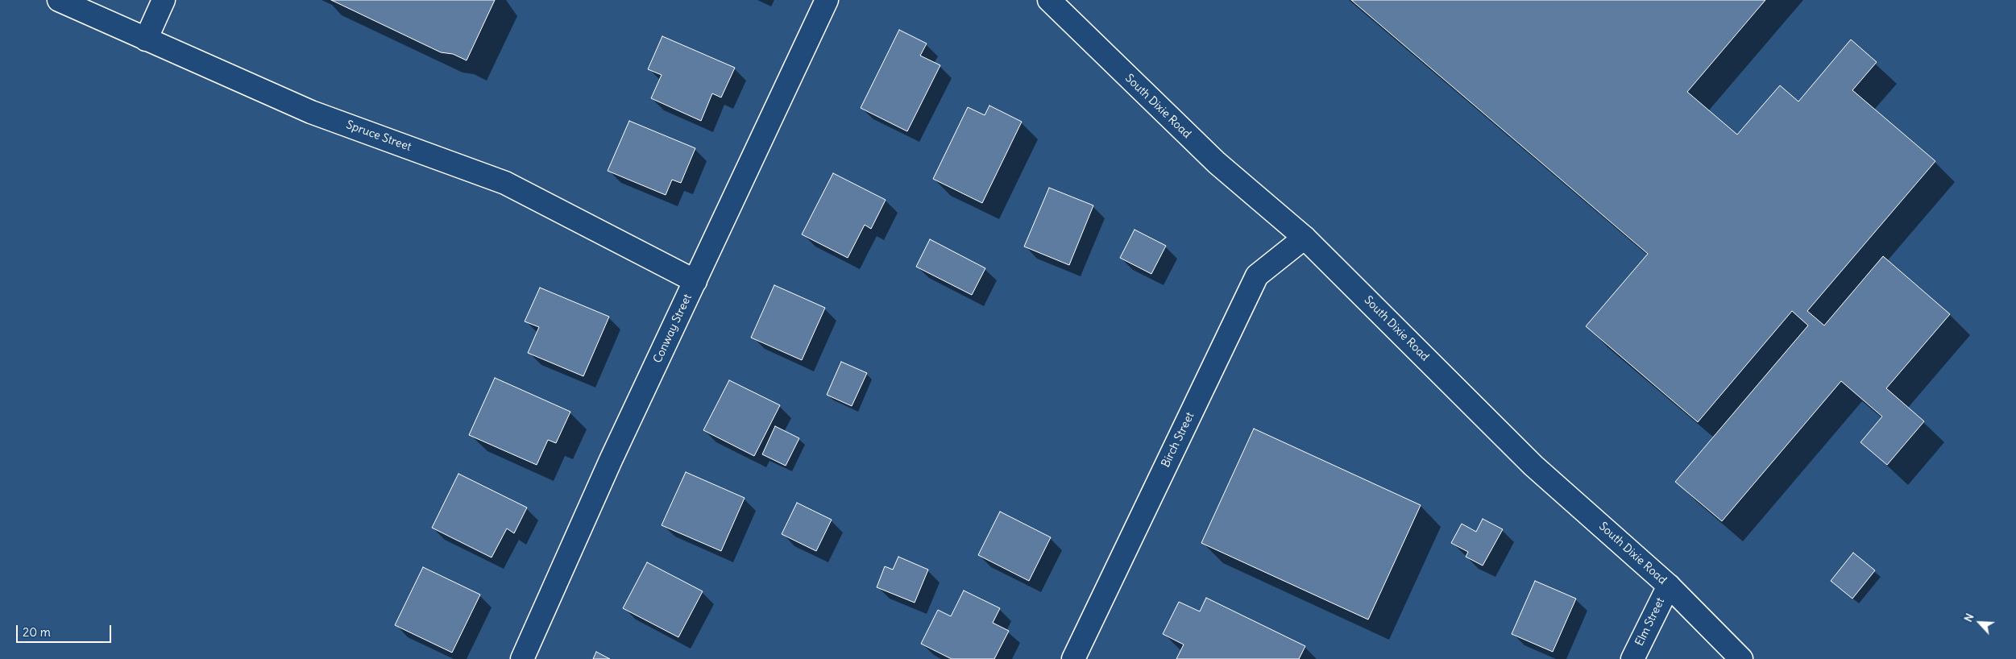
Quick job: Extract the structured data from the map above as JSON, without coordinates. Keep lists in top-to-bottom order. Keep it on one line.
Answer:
{"streets":{"street":["South Dixie Road","Spruce Street","Conway Street","Birch Street","Elm Street"]},"crossings":[["South Dixie Road","Birch Street"],["South Dixie Road","Elm Street"],["Spruce Street","Conway Street"]],"scale_bar":"20 m","north":"top left"}
